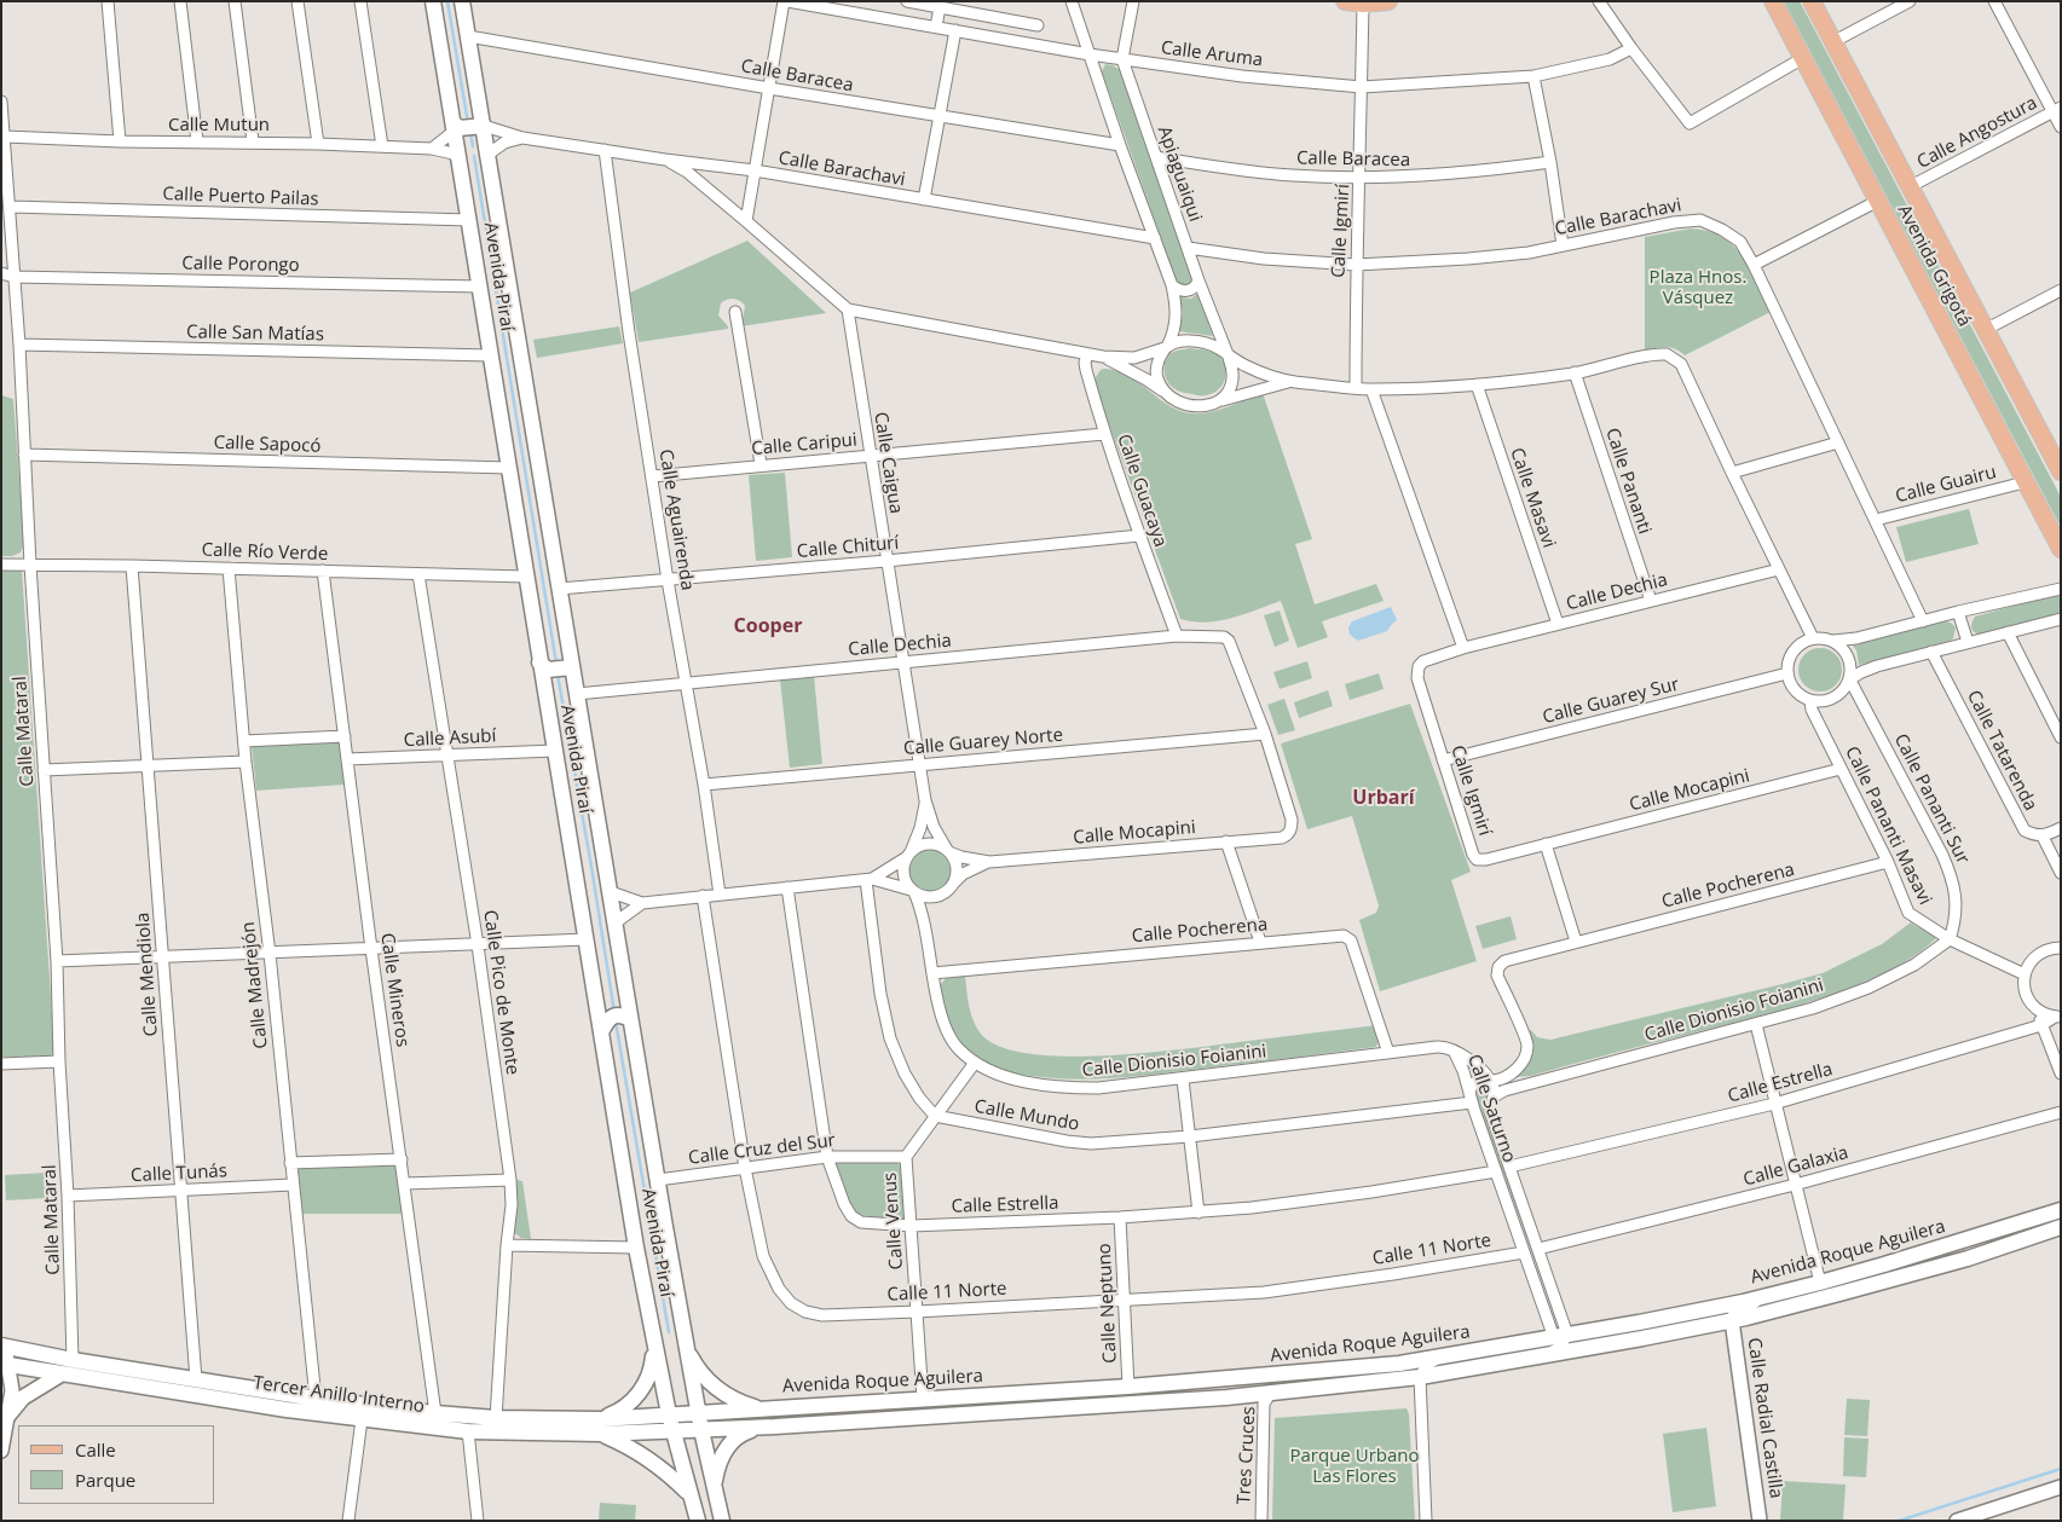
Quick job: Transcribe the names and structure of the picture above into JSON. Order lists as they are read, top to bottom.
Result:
{
  "streets": {
    "main road": [
      "Avenida Grigotá",
      "Avenida Piraí",
      "Avenida Roque Aguilera",
      "Tercer Anillo Interno"
    ],
    "street": [
      "Calle Aruma",
      "Calle Baracea",
      "Calle Mutun",
      "Calle Angostura",
      "Calle Barachavi",
      "Apiaguaiqui",
      "Calle Puerto Pailas",
      "Calle Igmirí",
      "Calle Porongo",
      "Calle San Matías",
      "Calle Sapocó",
      "Calle Caripui",
      "Calle Caigua",
      "Calle Pananti",
      "Calle Guairu",
      "Calle Guacaya",
      "Calle Masavi",
      "Calle Aguairenda",
      "Calle Chiturí",
      "Calle Río Verde",
      "Calle Dechia",
      "Calle Guarey Sur",
      "Calle Mataral",
      "Calle Asubí",
      "Calle Guarey Norte",
      "Calle Tatarenda",
      "Calle Mocapini",
      "Calle Pananti Sur",
      "Calle Pananti Masavi",
      "Calle Pocherena",
      "Calle Mendiola",
      "Calle Madrejón",
      "Calle Mineros",
      "Calle Pico de Monte",
      "Calle Dionisio Foianini",
      "Calle Estrella",
      "Calle Saturno",
      "Calle Mundo",
      "Calle Cruz del Sur",
      "Calle Galaxia",
      "Calle Tunás",
      "Calle Venus",
      "Calle 11 Norte",
      "Calle Neptuno",
      "Calle Radial Castilla",
      "Tres Cruces"
    ]
  },
  "crossings": [
    ["Calle Aruma", "Apiaguaiqui"],
    ["Calle Aruma", "Calle Igmirí"],
    ["Calle Baracea", "Apiaguaiqui"],
    ["Calle Baracea", "Calle Igmirí"],
    ["Calle Baracea", "Avenida Piraí"],
    ["Calle Mutun", "Avenida Piraí"],
    ["Calle Mutun", "Calle Mataral"],
    ["Calle Angostura", "Avenida Grigotá"],
    ["Calle Barachavi", "Apiaguaiqui"],
    ["Calle Barachavi", "Calle Igmirí"],
    ["Calle Barachavi", "Avenida Piraí"],
    ["Calle Barachavi", "Calle Guairu"],
    ["Calle Barachavi", "Calle Aguairenda"],
    ["Calle Puerto Pailas", "Avenida Piraí"],
    ["Calle Puerto Pailas", "Calle Mataral"],
    ["Calle Igmirí", "Calle Dechia"],
    ["Calle Igmirí", "Calle Guarey Sur"],
    ["Calle Igmirí", "Calle Mocapini"],
    ["Calle Porongo", "Avenida Piraí"],
    ["Calle Porongo", "Calle Mataral"],
    ["Avenida Grigotá", "Calle Guairu"],
    ["Avenida Piraí", "Calle San Matías"],
    ["Avenida Piraí", "Calle Sapocó"],
    ["Avenida Piraí", "Calle Chiturí"],
    ["Avenida Piraí", "Calle Río Verde"],
    ["Avenida Piraí", "Calle Dechia"],
    ["Avenida Piraí", "Calle Asubí"],
    ["Avenida Piraí", "Calle Cruz del Sur"],
    ["Avenida Piraí", "Avenida Roque Aguilera"],
    ["Avenida Piraí", "Tercer Anillo Interno"],
    ["Calle San Matías", "Calle Mataral"],
    ["Calle Sapocó", "Calle Mataral"],
    ["Calle Caripui", "Calle Caigua"],
    ["Calle Caripui", "Calle Guacaya"],
    ["Calle Caripui", "Calle Aguairenda"],
    ["Calle Caigua", "Calle Chiturí"],
    ["Calle Caigua", "Calle Dechia"],
    ["Calle Caigua", "Calle Guarey Norte"],
    ["Calle Caigua", "Calle Mocapini"],
    ["Calle Caigua", "Calle Dionisio Foianini"],
    ["Calle Pananti", "Calle Dechia"],
    ["Calle Guacaya", "Calle Chiturí"],
    ["Calle Guacaya", "Calle Dechia"],
    ["Calle Masavi", "Calle Dechia"],
    ["Calle Aguairenda", "Calle Chiturí"],
    ["Calle Aguairenda", "Calle Dechia"],
    ["Calle Aguairenda", "Calle Guarey Norte"],
    ["Calle Río Verde", "Calle Mataral"],
    ["Calle Río Verde", "Calle Mendiola"],
    ["Calle Río Verde", "Calle Madrejón"],
    ["Calle Río Verde", "Calle Mineros"],
    ["Calle Río Verde", "Calle Pico de Monte"],
    ["Calle Dechia", "Calle Guarey Norte"],
    ["Calle Dechia", "Calle Mocapini"],
    ["Calle Guarey Sur", "Calle Pananti Sur"],
    ["Calle Guarey Sur", "Calle Pananti Masavi"],
    ["Calle Mataral", "Calle Tunás"],
    ["Calle Mataral", "Tercer Anillo Interno"],
    ["Calle Asubí", "Calle Mineros"],
    ["Calle Asubí", "Calle Pico de Monte"],
    ["Calle Guarey Norte", "Calle Mocapini"],
    ["Calle Mocapini", "Calle Pananti Masavi"],
    ["Calle Mocapini", "Calle Dionisio Foianini"],
    ["Calle Pananti Sur", "Calle Pananti Masavi"],
    ["Calle Pananti Sur", "Calle Dionisio Foianini"],
    ["Calle Pananti Masavi", "Calle Pocherena"],
    ["Calle Pananti Masavi", "Calle Dionisio Foianini"],
    ["Calle Pocherena", "Calle Dionisio Foianini"],
    ["Calle Mendiola", "Calle Tunás"],
    ["Calle Mendiola", "Tercer Anillo Interno"],
    ["Calle Madrejón", "Calle Tunás"],
    ["Calle Madrejón", "Tercer Anillo Interno"],
    ["Calle Mineros", "Tercer Anillo Interno"],
    ["Calle Pico de Monte", "Tercer Anillo Interno"],
    ["Calle Dionisio Foianini", "Calle Saturno"],
    ["Calle Dionisio Foianini", "Calle Venus"],
    ["Calle Estrella", "Calle Saturno"],
    ["Calle Estrella", "Calle Cruz del Sur"],
    ["Calle Estrella", "Calle Venus"],
    ["Calle Estrella", "Calle Neptuno"],
    ["Calle Saturno", "Calle Mundo"],
    ["Calle Saturno", "Calle Galaxia"],
    ["Calle Saturno", "Calle 11 Norte"],
    ["Calle Saturno", "Avenida Roque Aguilera"],
    ["Calle Mundo", "Calle Venus"],
    ["Calle Cruz del Sur", "Calle Venus"],
    ["Calle Cruz del Sur", "Calle 11 Norte"],
    ["Calle Venus", "Calle 11 Norte"],
    ["Calle Venus", "Avenida Roque Aguilera"],
    ["Calle 11 Norte", "Calle Neptuno"],
    ["Avenida Roque Aguilera", "Calle Neptuno"],
    ["Avenida Roque Aguilera", "Tercer Anillo Interno"],
    ["Avenida Roque Aguilera", "Calle Radial Castilla"],
    ["Avenida Roque Aguilera", "Tres Cruces"]
  ],
  "districts": ["Cooper", "Urbarí"],
  "parks": ["Plaza Hnos. Vásquez", "Parque Urbano Las Flores"],
  "legend": ["Calle", "Parque"]
}
